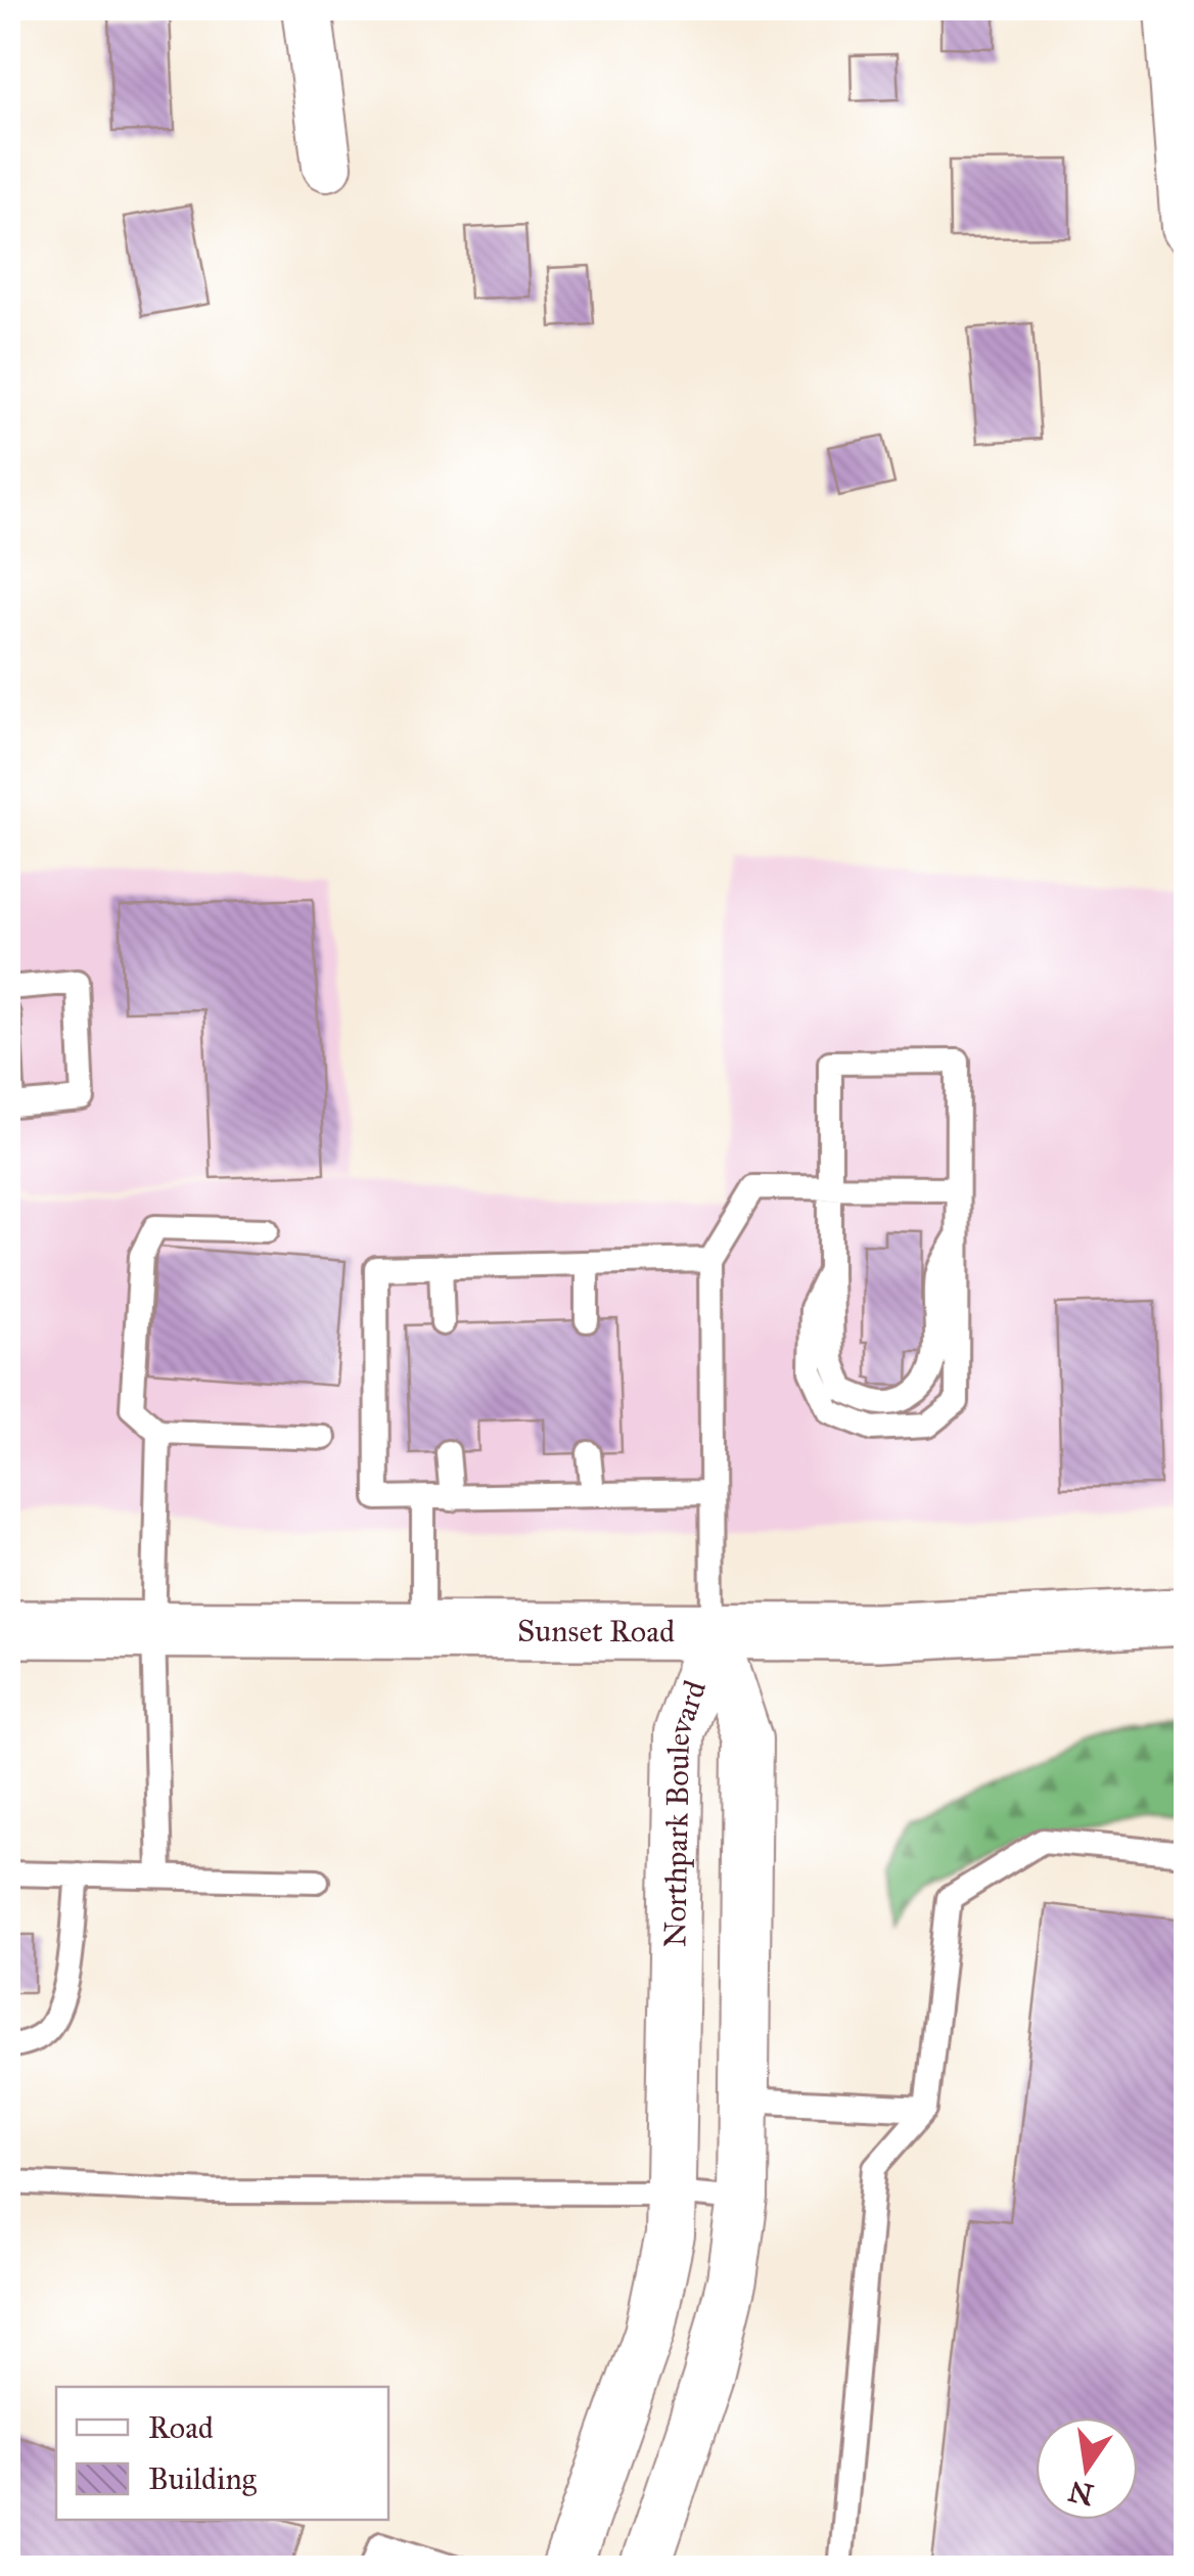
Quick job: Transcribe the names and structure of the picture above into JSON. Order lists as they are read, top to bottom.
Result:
{
  "streets": {
    "main road": ["Sunset Road"],
    "street": ["Northpark Boulevard"]
  },
  "crossings": [
    ["Sunset Road", "Northpark Boulevard"]
  ],
  "legend": ["Road", "Building"],
  "north": "bottom"
}
